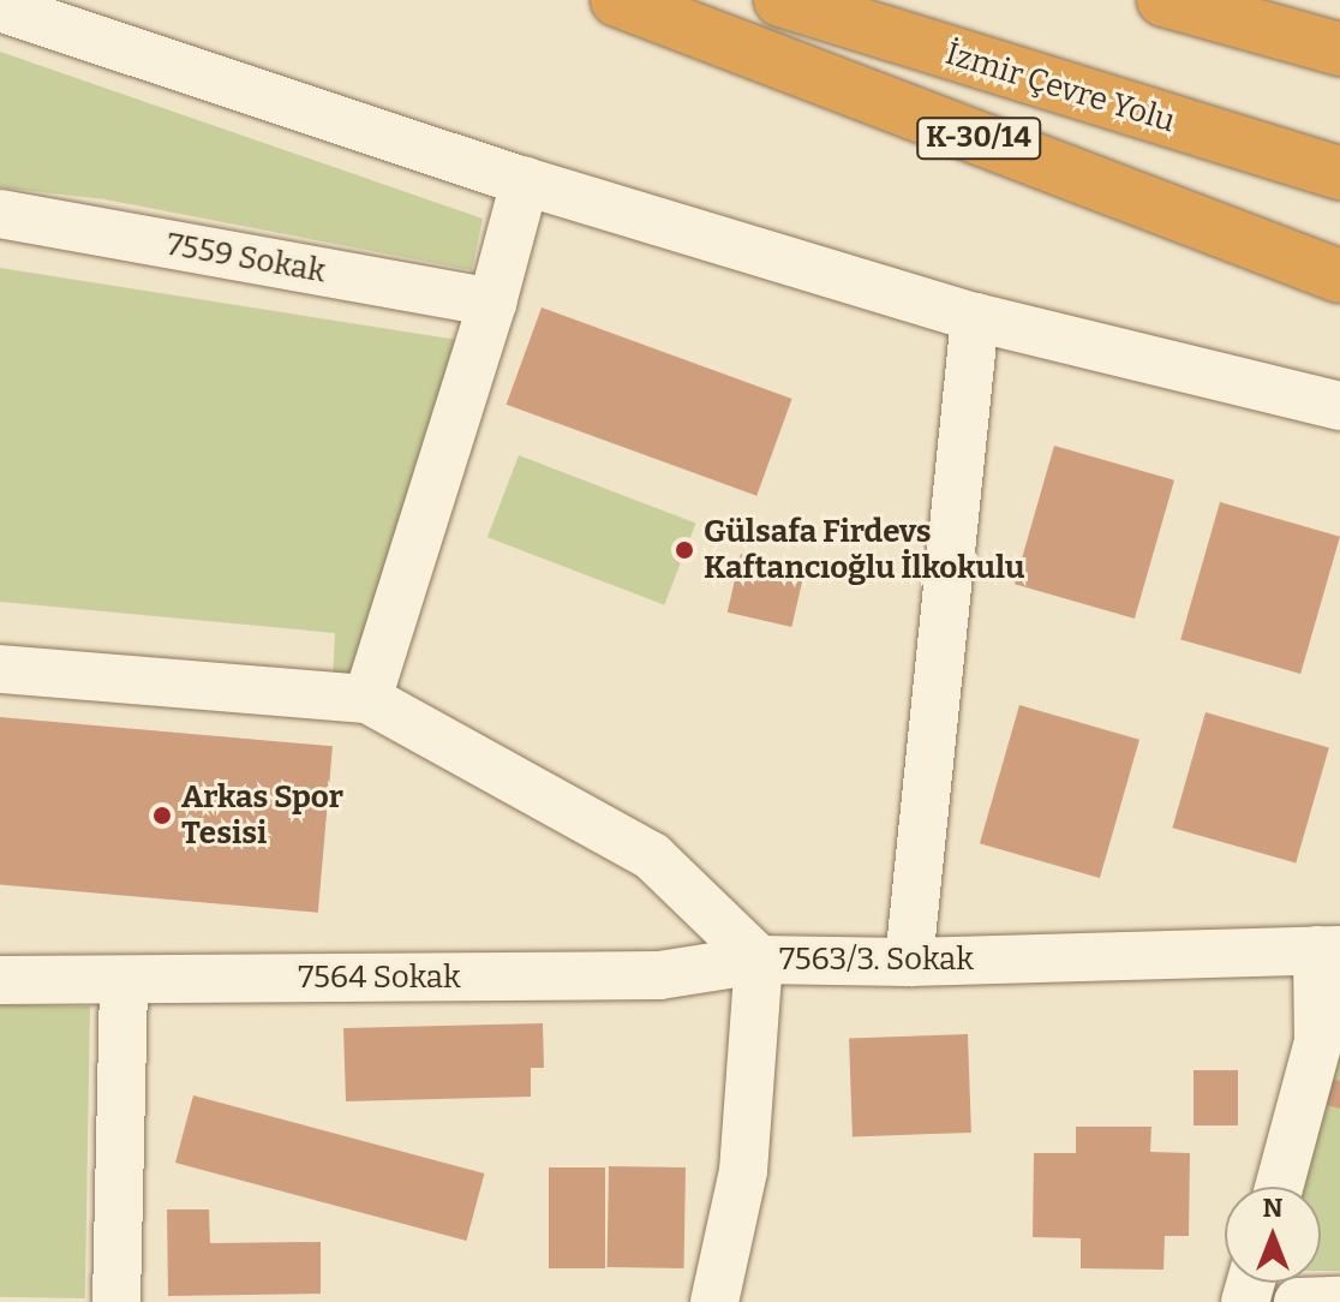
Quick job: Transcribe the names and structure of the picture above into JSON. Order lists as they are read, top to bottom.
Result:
{
  "streets": {
    "highway": ["İzmir Çevre Yolu", "K-30/14"],
    "street": ["7559 Sokak", "7563/3. Sokak", "7564 Sokak"]
  },
  "crossings": [
    ["7563/3. Sokak", "7564 Sokak"]
  ],
  "places": ["Gülsafa Firdevs Kaftancıoğlu İlkokulu", "Arkas Spor Tesisi"],
  "north": "top"
}
